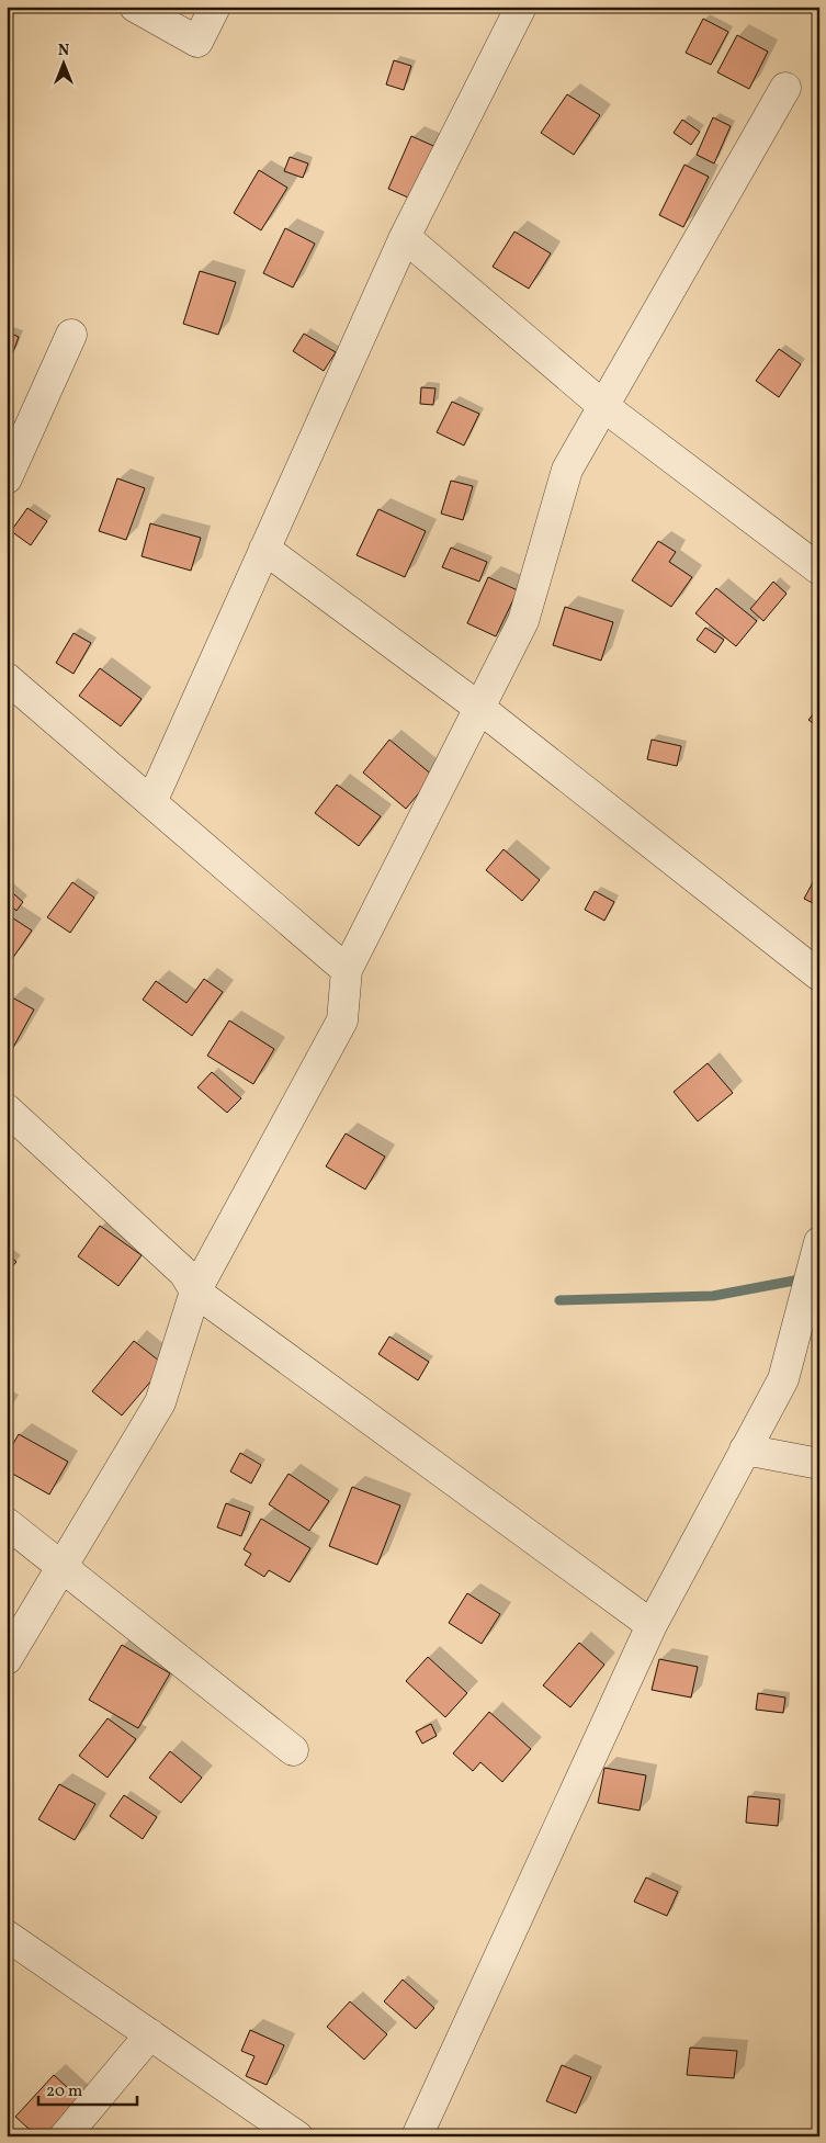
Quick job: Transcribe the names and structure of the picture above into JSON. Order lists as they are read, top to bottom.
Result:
{
  "scale_bar": "20 m",
  "north": "top"
}
